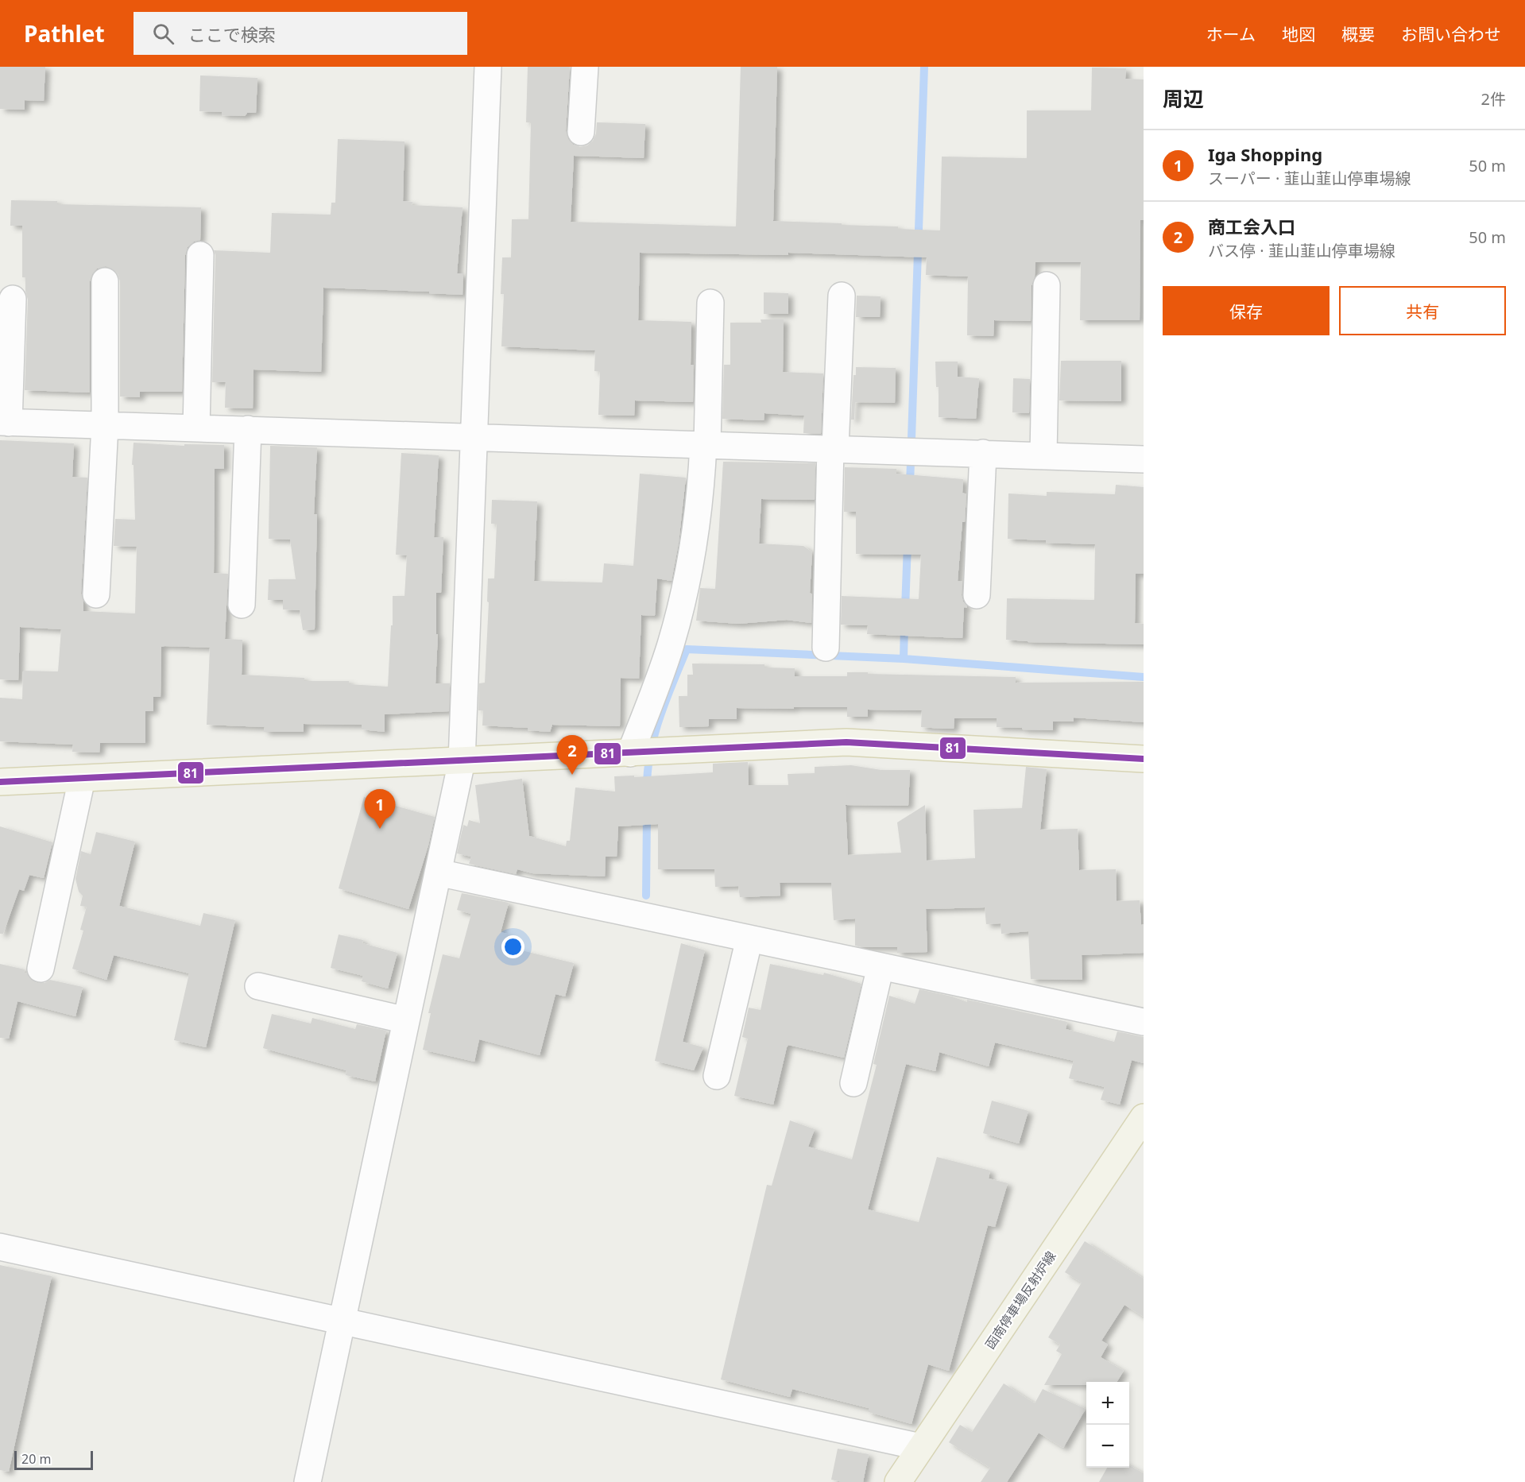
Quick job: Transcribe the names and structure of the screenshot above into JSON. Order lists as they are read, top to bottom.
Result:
{
  "streets": {
    "main road": ["函南停車場反射炉線"]
  },
  "lines": ["transit line 81"],
  "scale_bar": "20 m",
  "page": {
    "header": "Pathlet",
    "search": "ここで検索",
    "nav": [
      "ホーム",
      "地図",
      "概要",
      "お問い合わせ"
    ],
    "heading": ["周辺", "2件"],
    "list": [
      {
        "mark": "1",
        "name": "Iga Shopping",
        "note": "スーパー · 韮山韮山停車場線",
        "value": "50 m"
      },
      {
        "mark": "2",
        "name": "商工会入口",
        "note": "バス停 · 韮山韮山停車場線",
        "value": "50 m"
      }
    ],
    "buttons": ["保存", "共有"],
    "pins": ["2", "1"],
    "map_buttons": ["+", "−"],
    "scale": "20 m"
  }
}
